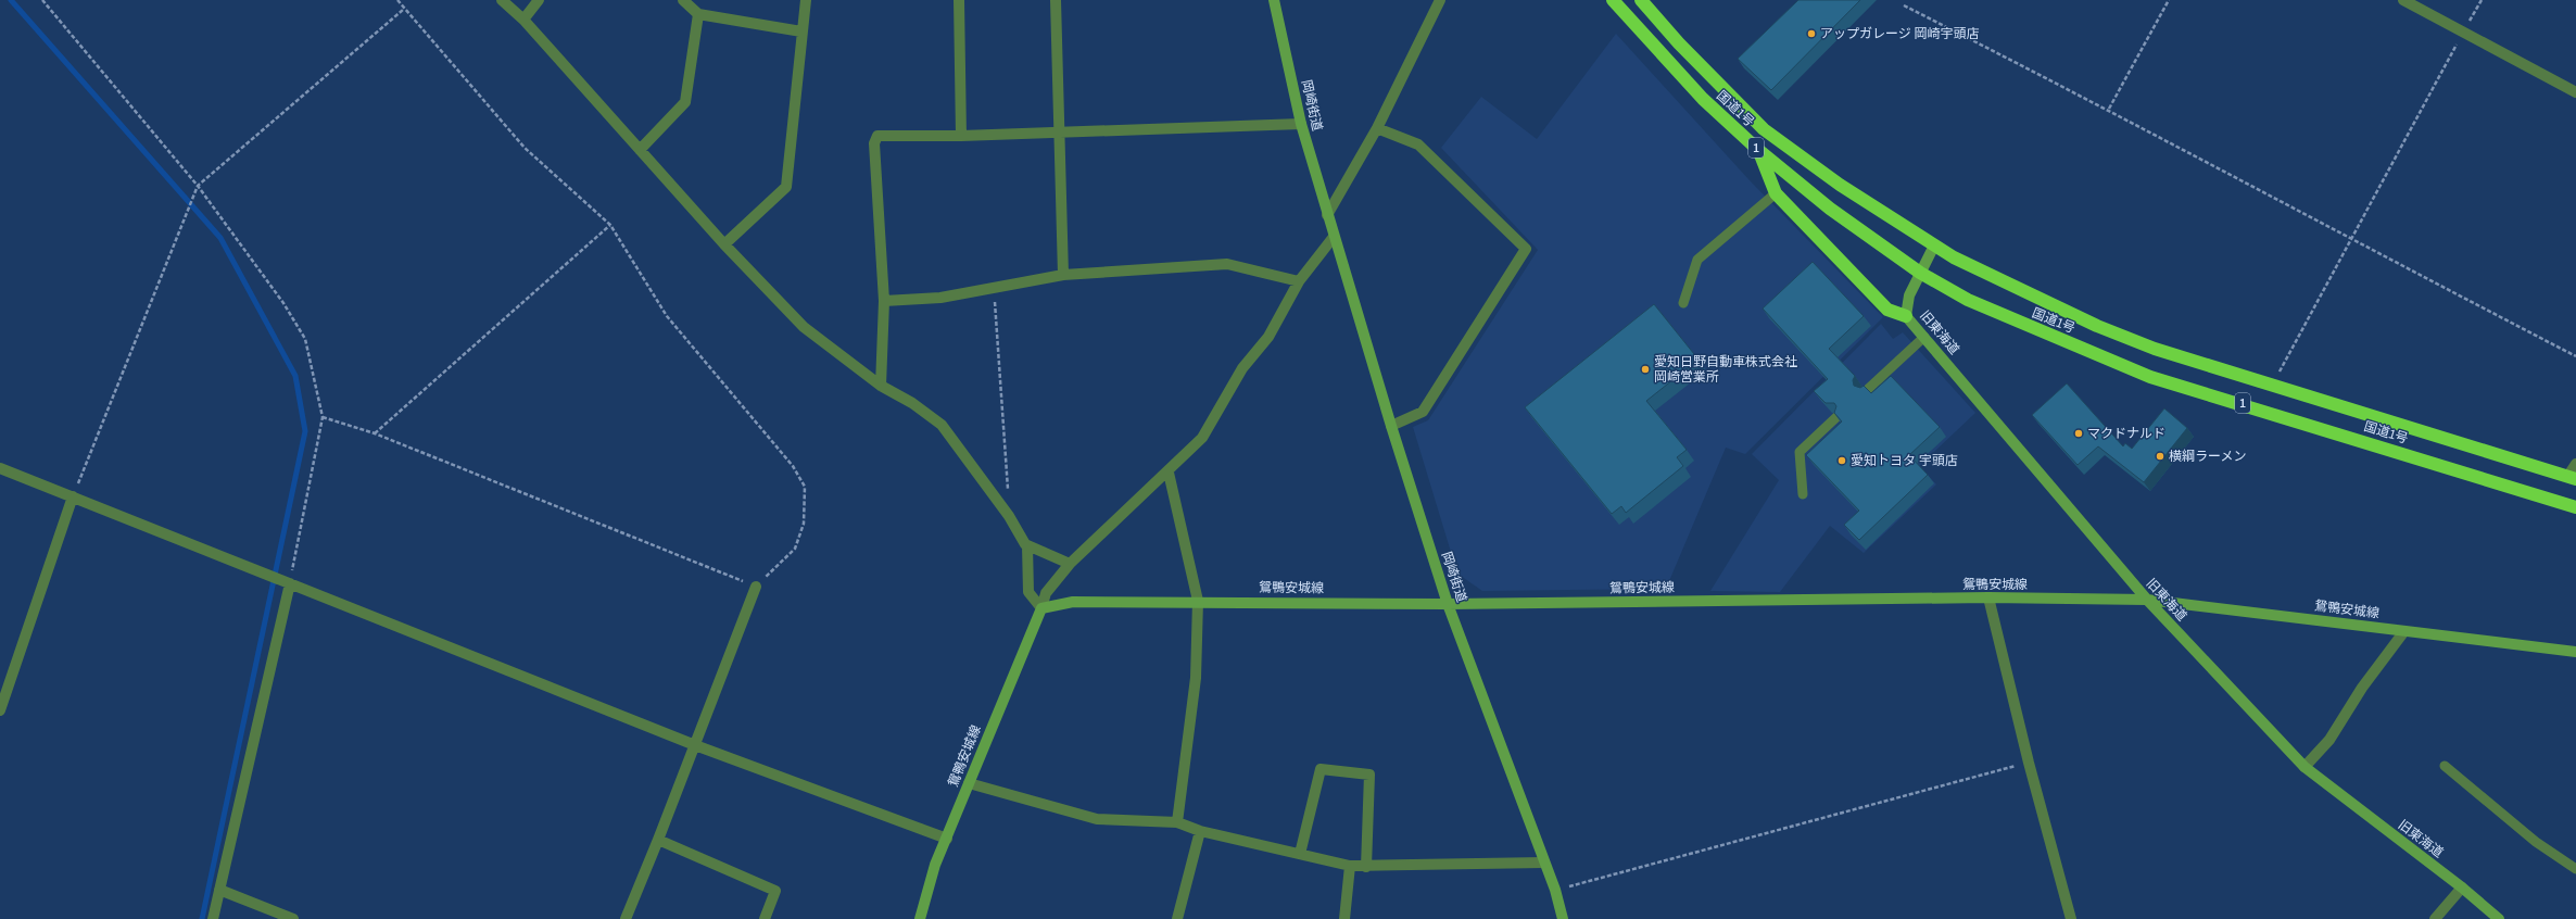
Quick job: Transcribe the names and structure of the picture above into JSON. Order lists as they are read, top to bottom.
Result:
{
  "streets": {
    "highway": ["国道1号", "1"],
    "street": ["岡崎街道", "旧東海道", "鴛鴨安城線"]
  },
  "crossings": [
    ["岡崎街道", "鴛鴨安城線"],
    ["国道1号", "旧東海道"],
    ["旧東海道", "鴛鴨安城線"]
  ],
  "places": [
    "アップガレージ 岡崎宇頭店",
    "愛知日野自動車株式会社 岡崎営業所",
    "マクドナルド",
    "横綱ラーメン",
    "愛知トヨタ 宇頭店"
  ]
}
